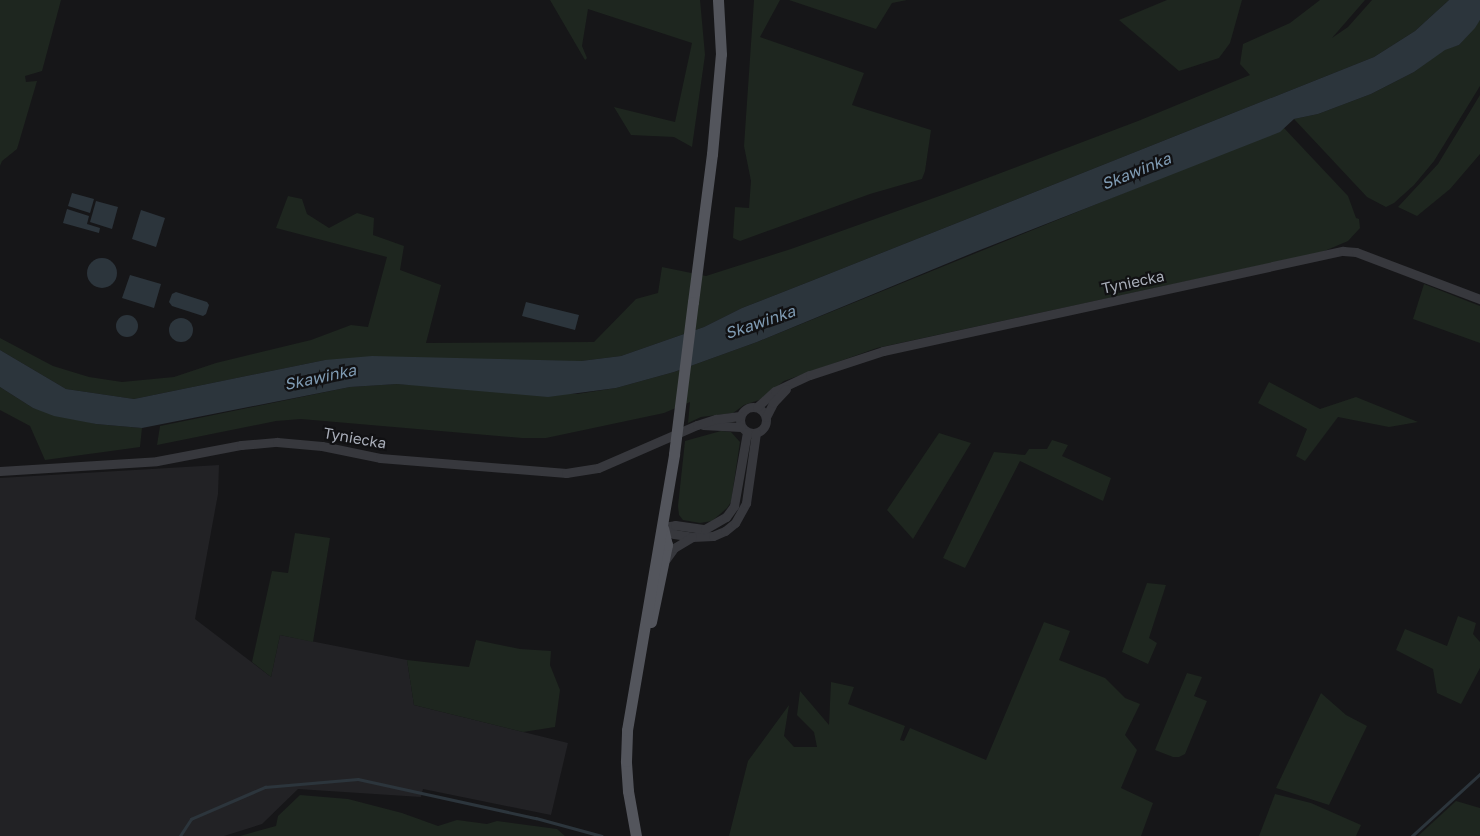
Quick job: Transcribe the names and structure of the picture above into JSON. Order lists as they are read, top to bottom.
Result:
{
  "streets": {
    "street": ["Tyniecka"]
  },
  "water": ["Skawinka"]
}
